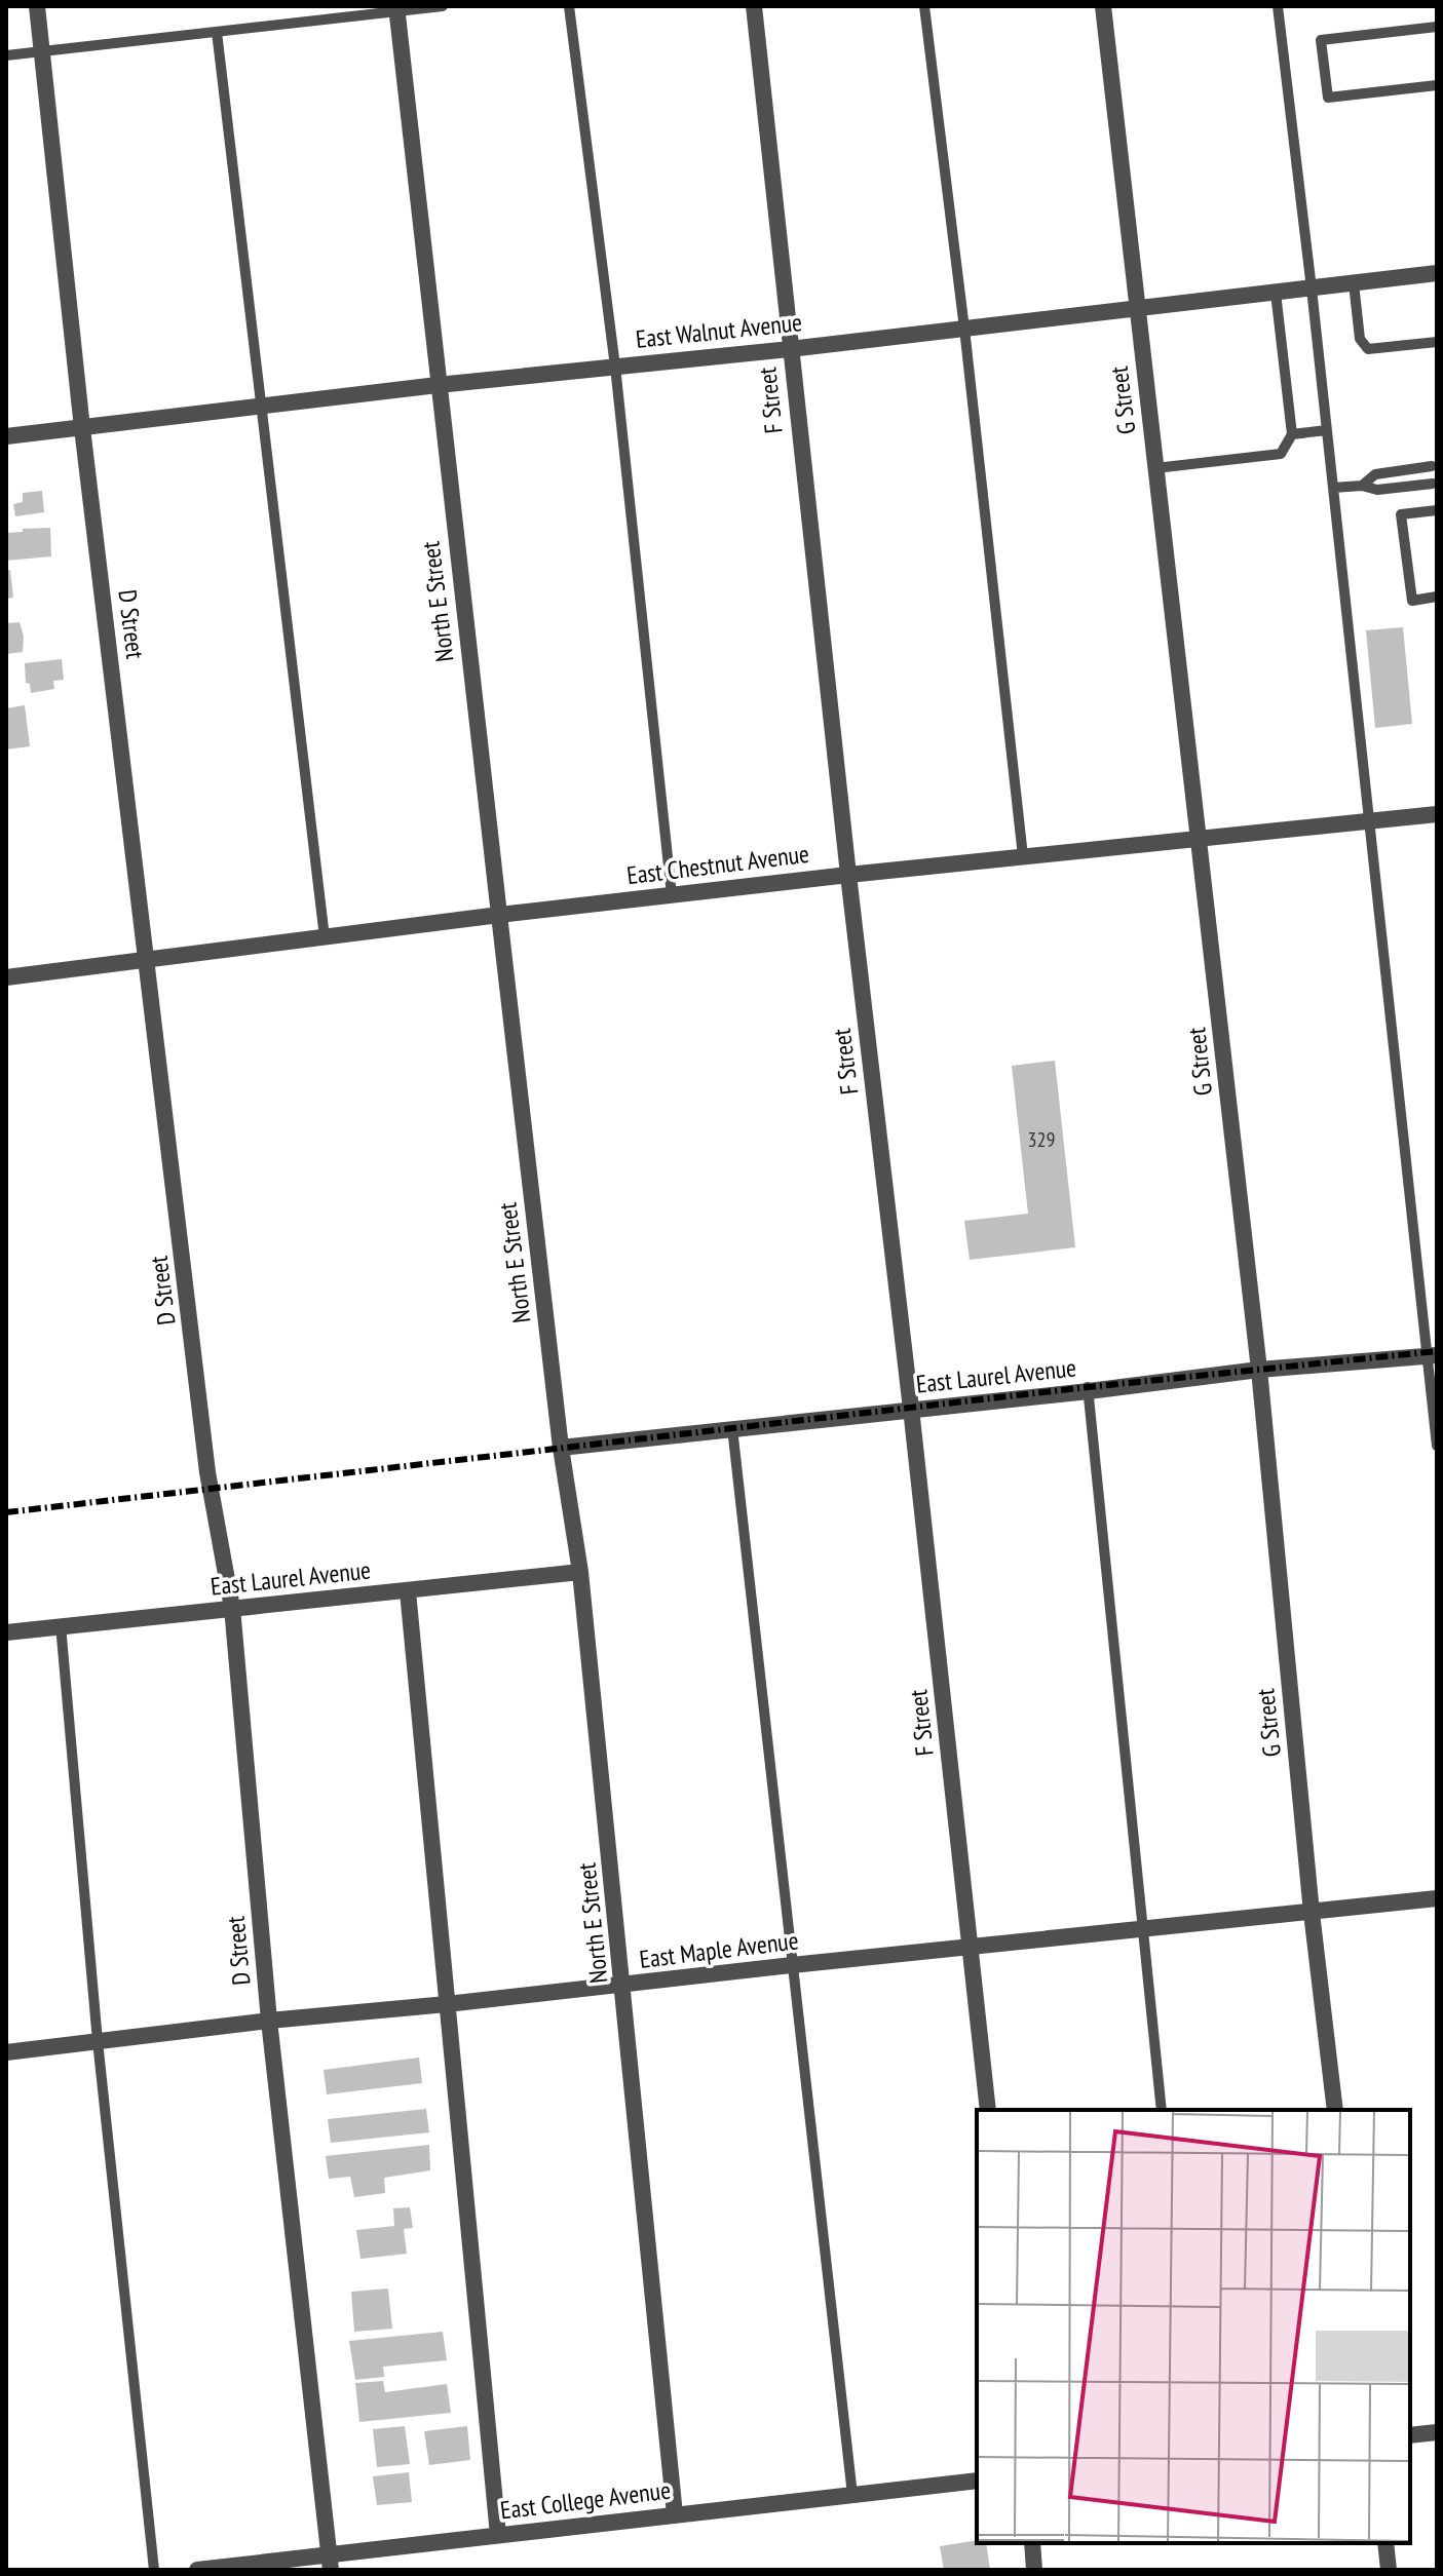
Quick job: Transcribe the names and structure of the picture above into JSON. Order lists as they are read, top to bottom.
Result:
{
  "streets": {
    "street": [
      "East Walnut Avenue",
      "F Street",
      "G Street",
      "North E Street",
      "D Street",
      "East Chestnut Avenue",
      "East Laurel Avenue",
      "East Maple Avenue",
      "East College Avenue"
    ]
  },
  "crossings": [
    ["East Walnut Avenue", "F Street"],
    ["East Walnut Avenue", "G Street"],
    ["East Walnut Avenue", "North E Street"],
    ["East Walnut Avenue", "D Street"],
    ["F Street", "East Chestnut Avenue"],
    ["F Street", "East Laurel Avenue"],
    ["F Street", "East Maple Avenue"],
    ["G Street", "East Chestnut Avenue"],
    ["G Street", "East Laurel Avenue"],
    ["G Street", "East Maple Avenue"],
    ["North E Street", "East Chestnut Avenue"],
    ["North E Street", "East Laurel Avenue"],
    ["North E Street", "East Maple Avenue"],
    ["North E Street", "East College Avenue"],
    ["D Street", "East Chestnut Avenue"],
    ["D Street", "East Laurel Avenue"],
    ["D Street", "East Maple Avenue"],
    ["D Street", "East College Avenue"]
  ],
  "house_numbers": ["329"]
}
